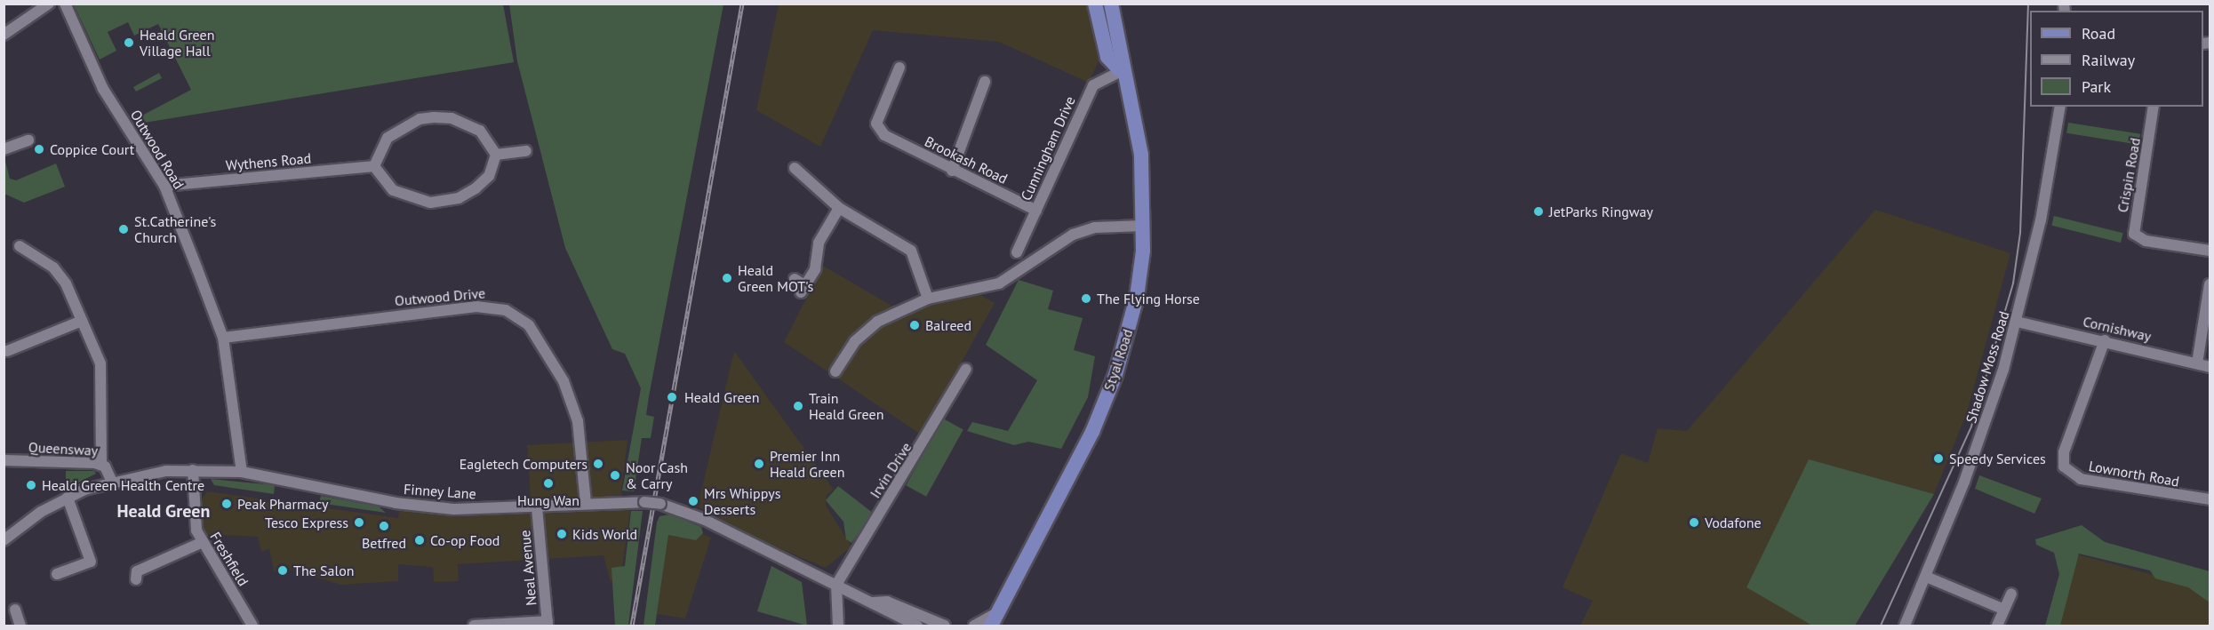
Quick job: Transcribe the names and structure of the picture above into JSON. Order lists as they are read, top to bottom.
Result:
{
  "streets": {
    "main road": ["Styal Road"],
    "street": [
      "Cunningham Drive",
      "Outwood Road",
      "Brookash Road",
      "Wythens Road",
      "Crispin Road",
      "Outwood Drive",
      "Cornishway",
      "Shadow Moss Road",
      "Queensway",
      "Irvin Drive",
      "Lownorth Road",
      "Finney Lane",
      "Freshfield",
      "Neal Avenue"
    ]
  },
  "crossings": [
    ["Cunningham Drive", "Brookash Road"],
    ["Cunningham Drive", "Styal Road"],
    ["Outwood Road", "Wythens Road"],
    ["Outwood Road", "Outwood Drive"],
    ["Outwood Road", "Finney Lane"],
    ["Outwood Drive", "Finney Lane"],
    ["Cornishway", "Shadow Moss Road"],
    ["Cornishway", "Lownorth Road"],
    ["Queensway", "Finney Lane"],
    ["Irvin Drive", "Finney Lane"],
    ["Finney Lane", "Freshfield"],
    ["Finney Lane", "Neal Avenue"]
  ],
  "districts": ["Heald Green"],
  "places": [
    "Heald Green Village Hall",
    "Coppice Court",
    "JetParks Ringway",
    "St.Catherine's Church",
    "Heald Green MOT's",
    "The Flying Horse",
    "Balreed",
    "Heald Green",
    "Train Heald Green",
    "Speedy Services",
    "Eagletech Computers",
    "Premier Inn Heald Green",
    "Noor Cash & Carry",
    "Hung Wan",
    "Heald Green Health Centre",
    "Mrs Whippys Desserts",
    "Peak Pharmacy",
    "Tesco Express",
    "Vodafone",
    "Betfred",
    "Kids World",
    "Co-op Food",
    "The Salon"
  ],
  "legend": ["Road", "Railway", "Park"]
}
